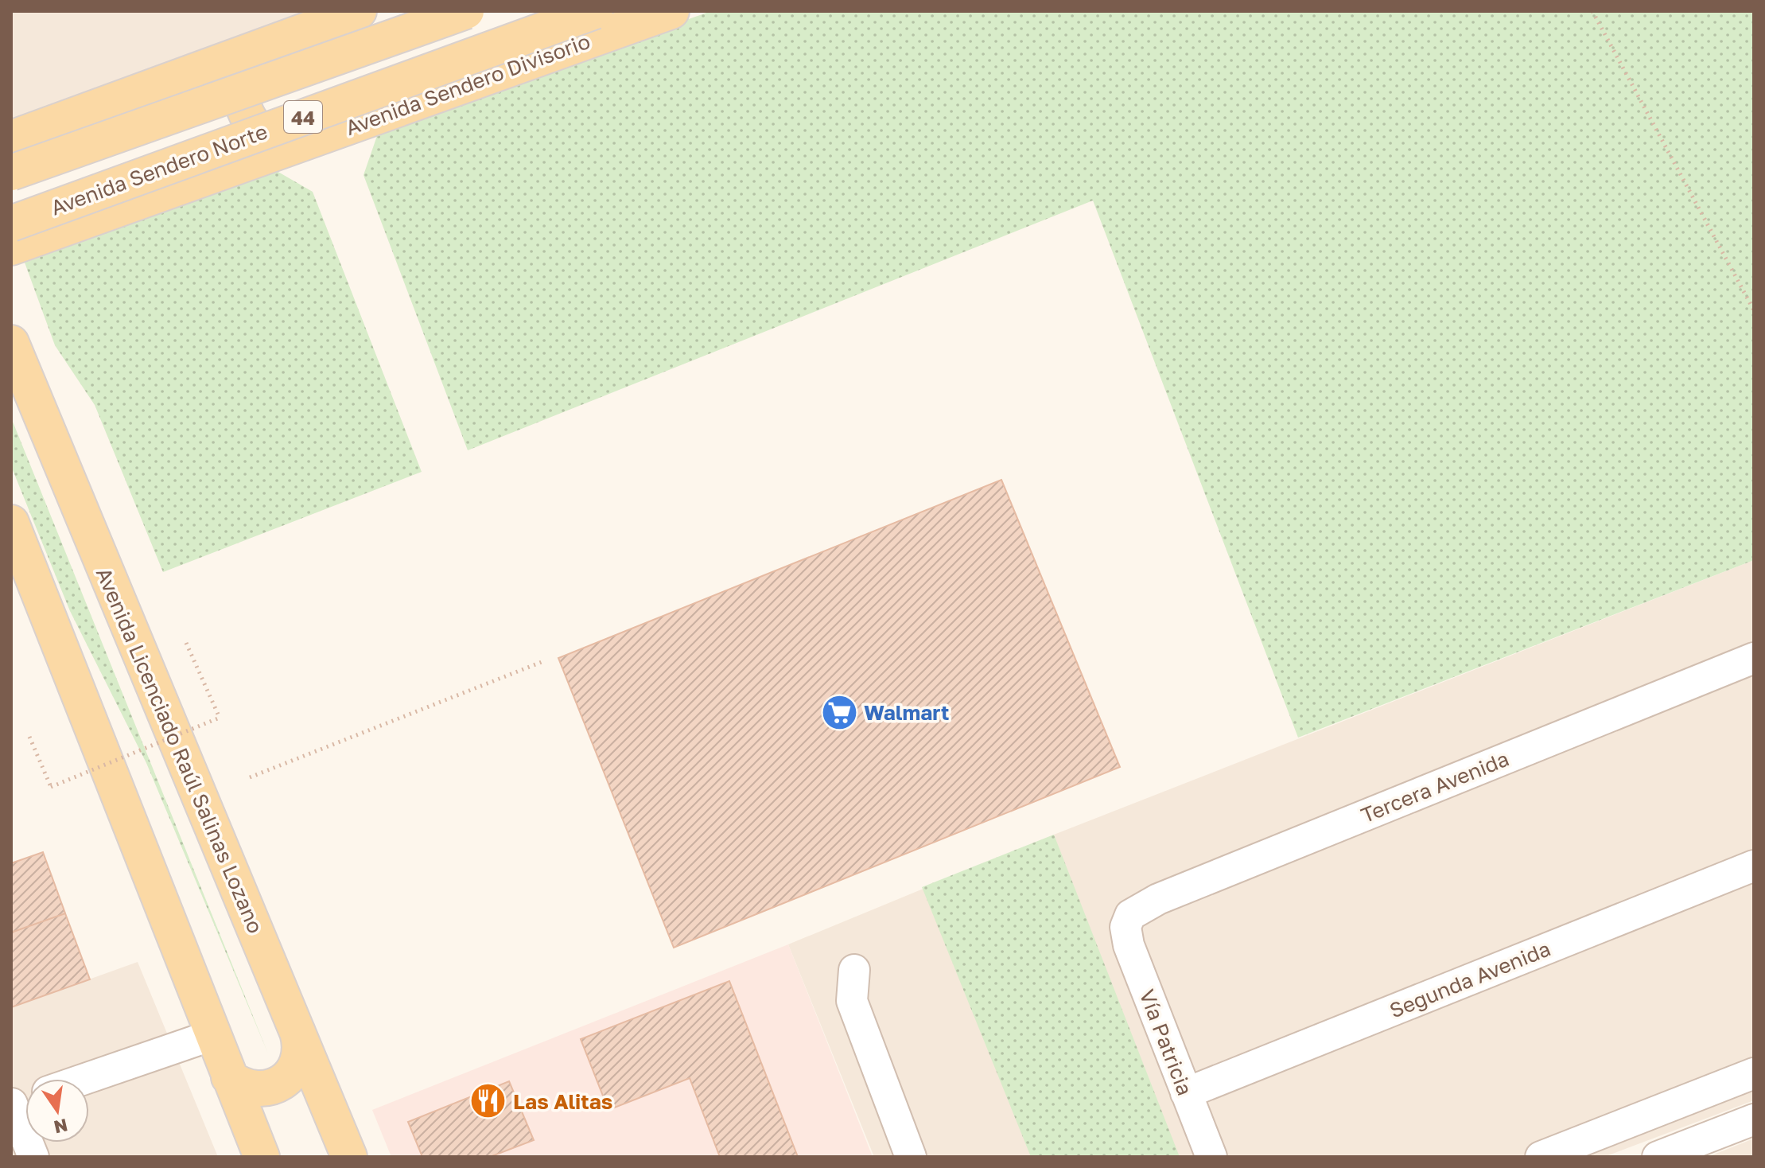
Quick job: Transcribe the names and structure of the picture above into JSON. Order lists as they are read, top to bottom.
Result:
{
  "streets": {
    "main road": [
      "Avenida Sendero Divisorio",
      "44",
      "Avenida Sendero Norte",
      "Avenida Licenciado Raúl Salinas Lozano"
    ],
    "street": ["Tercera Avenida", "Segunda Avenida", "Vía Patricia"]
  },
  "crossings": [
    ["Tercera Avenida", "Vía Patricia"],
    ["Segunda Avenida", "Vía Patricia"]
  ],
  "places": {
    "supermarket": ["Walmart"],
    "restaurant": ["Las Alitas"]
  },
  "north": "bottom"
}
